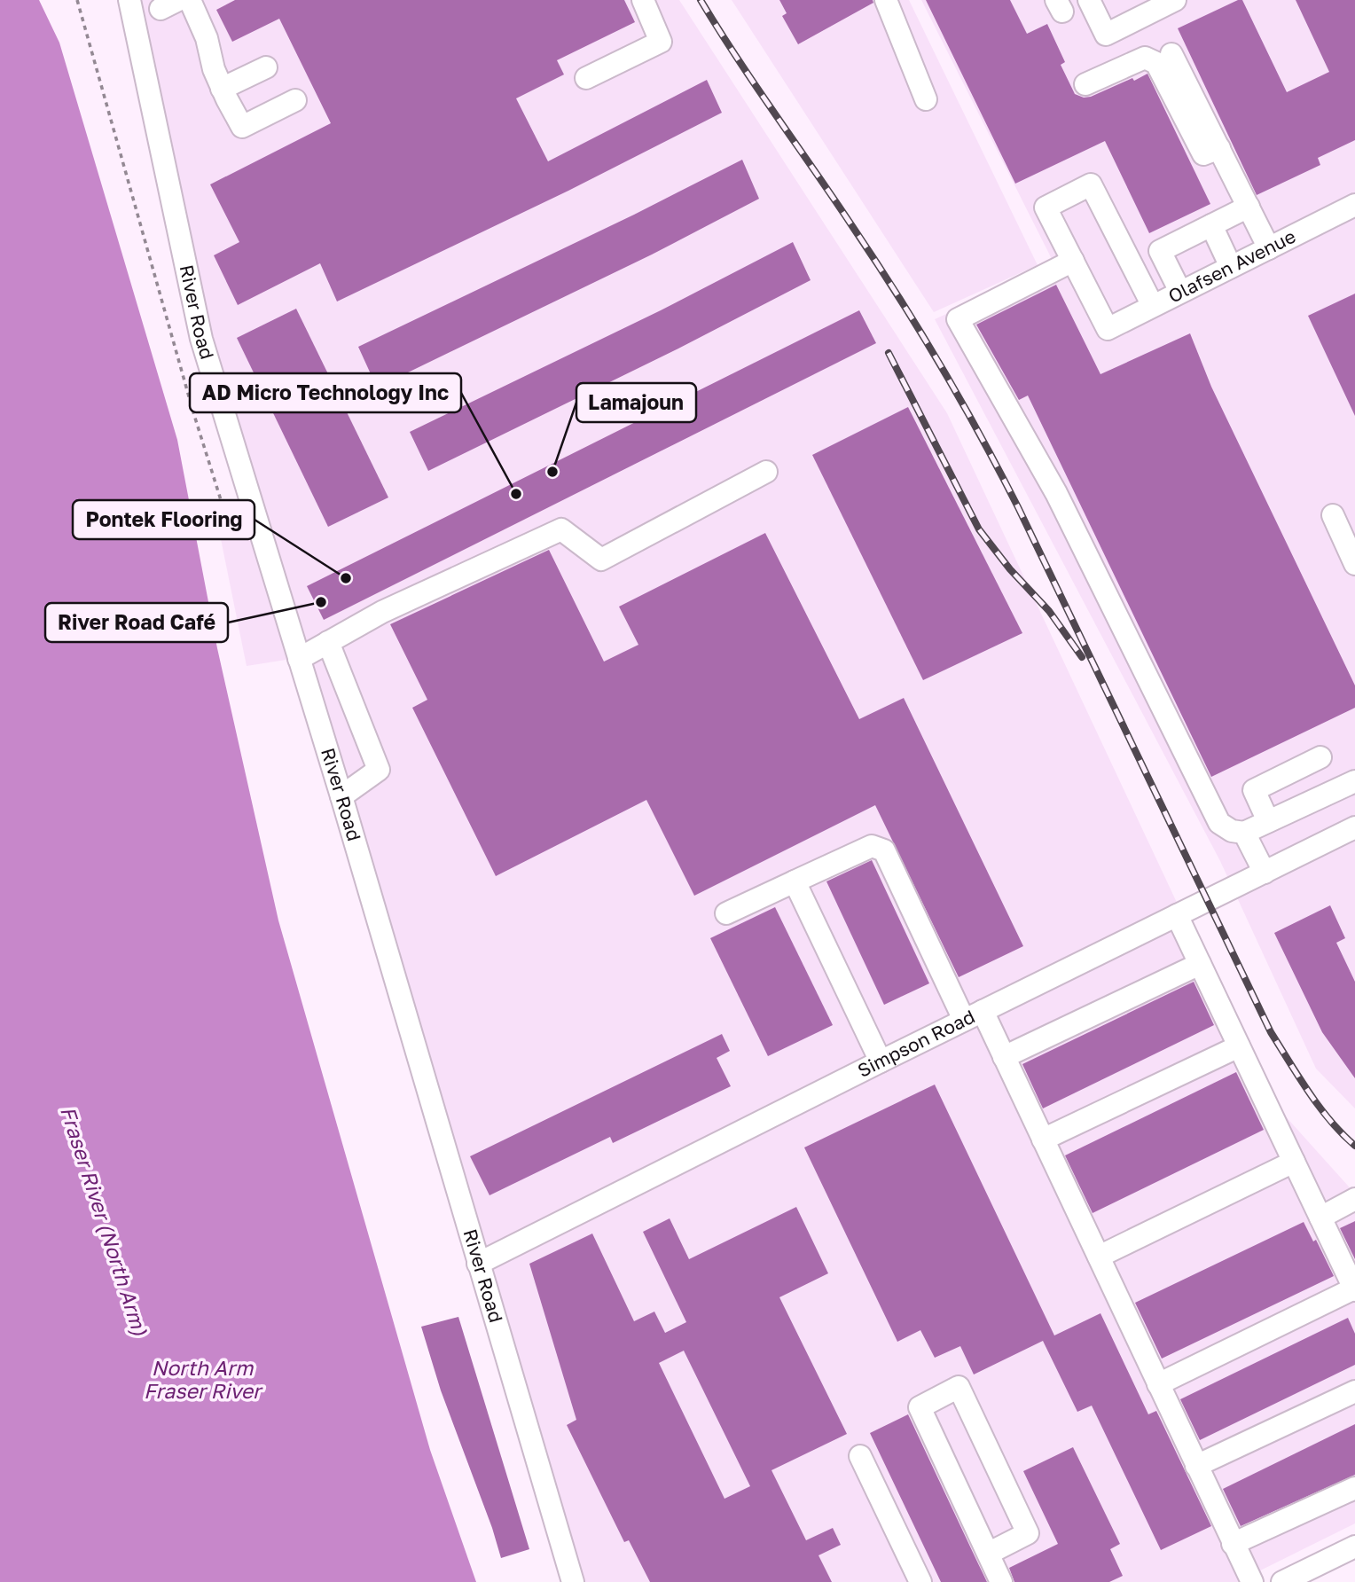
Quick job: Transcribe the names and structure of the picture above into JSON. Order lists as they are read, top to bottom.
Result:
{
  "streets": {
    "street": ["Olafsen Avenue", "River Road", "Simpson Road"]
  },
  "crossings": [
    ["River Road", "Simpson Road"]
  ],
  "water": ["Fraser River (North Arm)", "North Arm Fraser River"],
  "places": [
    "Lamajoun",
    "AD Micro Technology Inc",
    "Pontek Flooring",
    "River Road Café"
  ]
}
